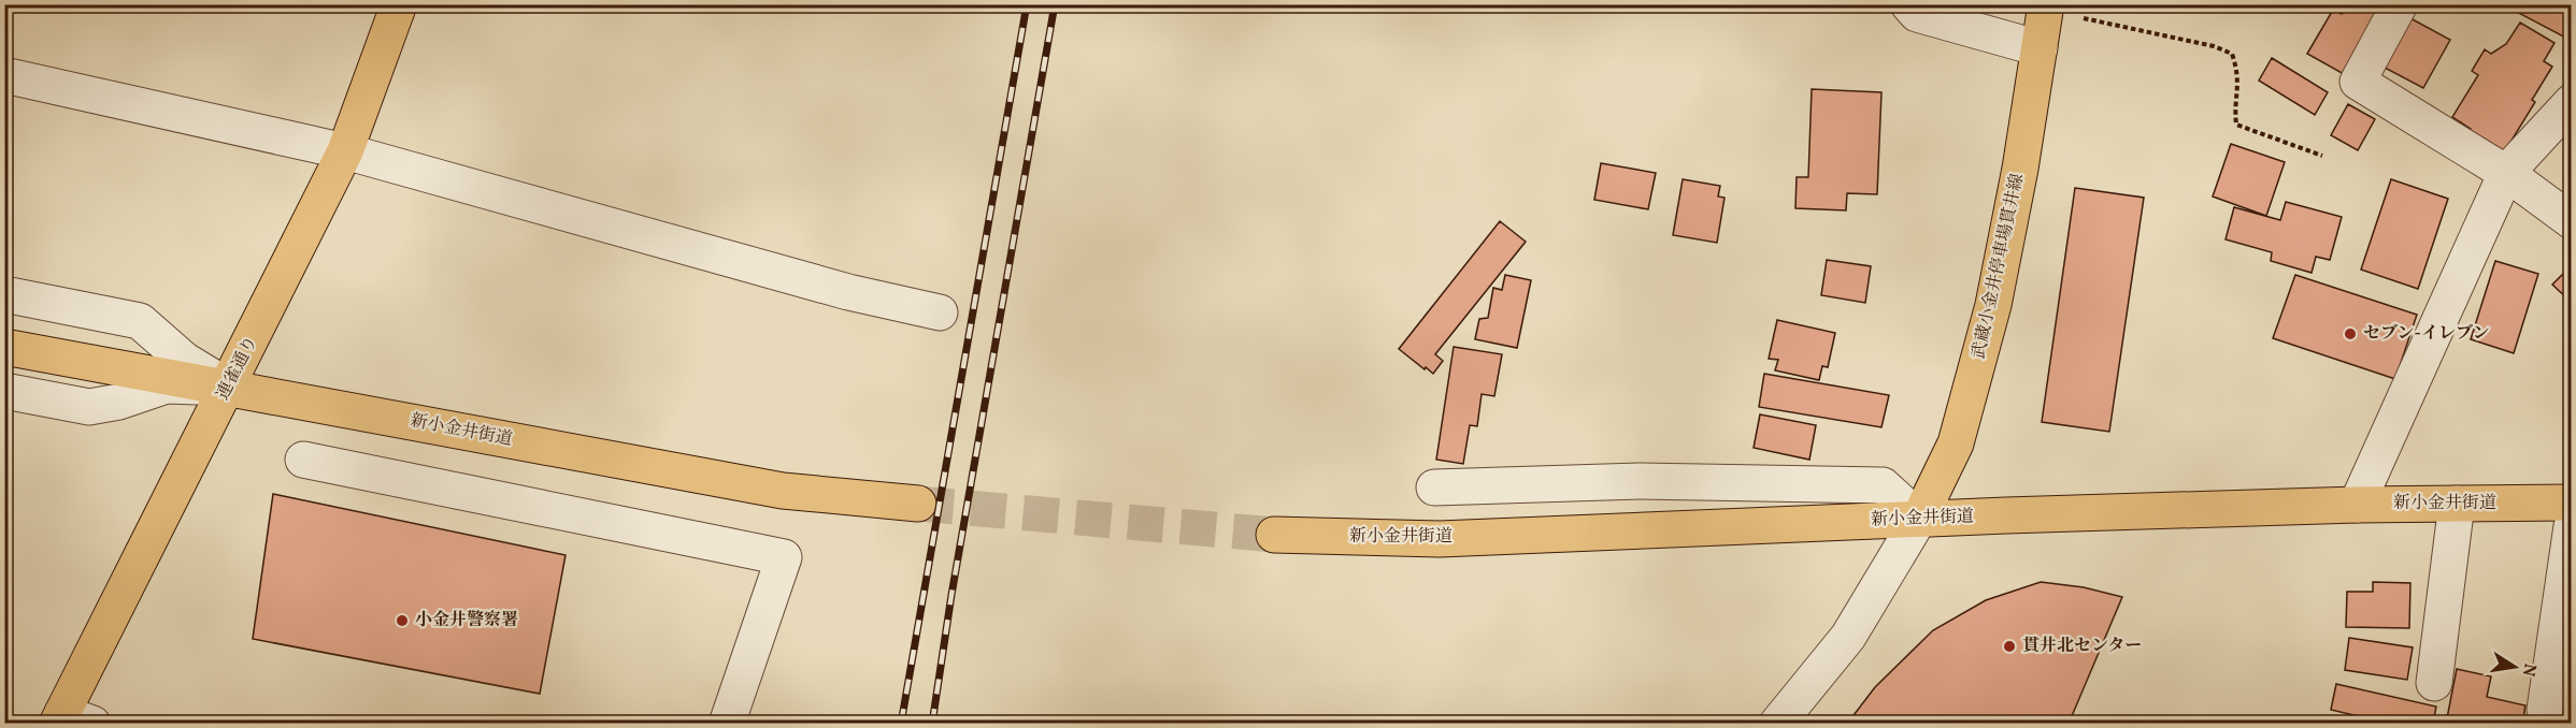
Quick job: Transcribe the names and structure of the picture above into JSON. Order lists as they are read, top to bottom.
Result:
{
  "streets": {
    "main road": ["武蔵小金井停車場貫井線", "連雀通り", "新小金井街道"]
  },
  "crossings": [
    ["武蔵小金井停車場貫井線", "新小金井街道"],
    ["連雀通り", "新小金井街道"]
  ],
  "places": ["セブン-イレブン", "小金井警察署", "貫井北センター"],
  "north": "right"
}
